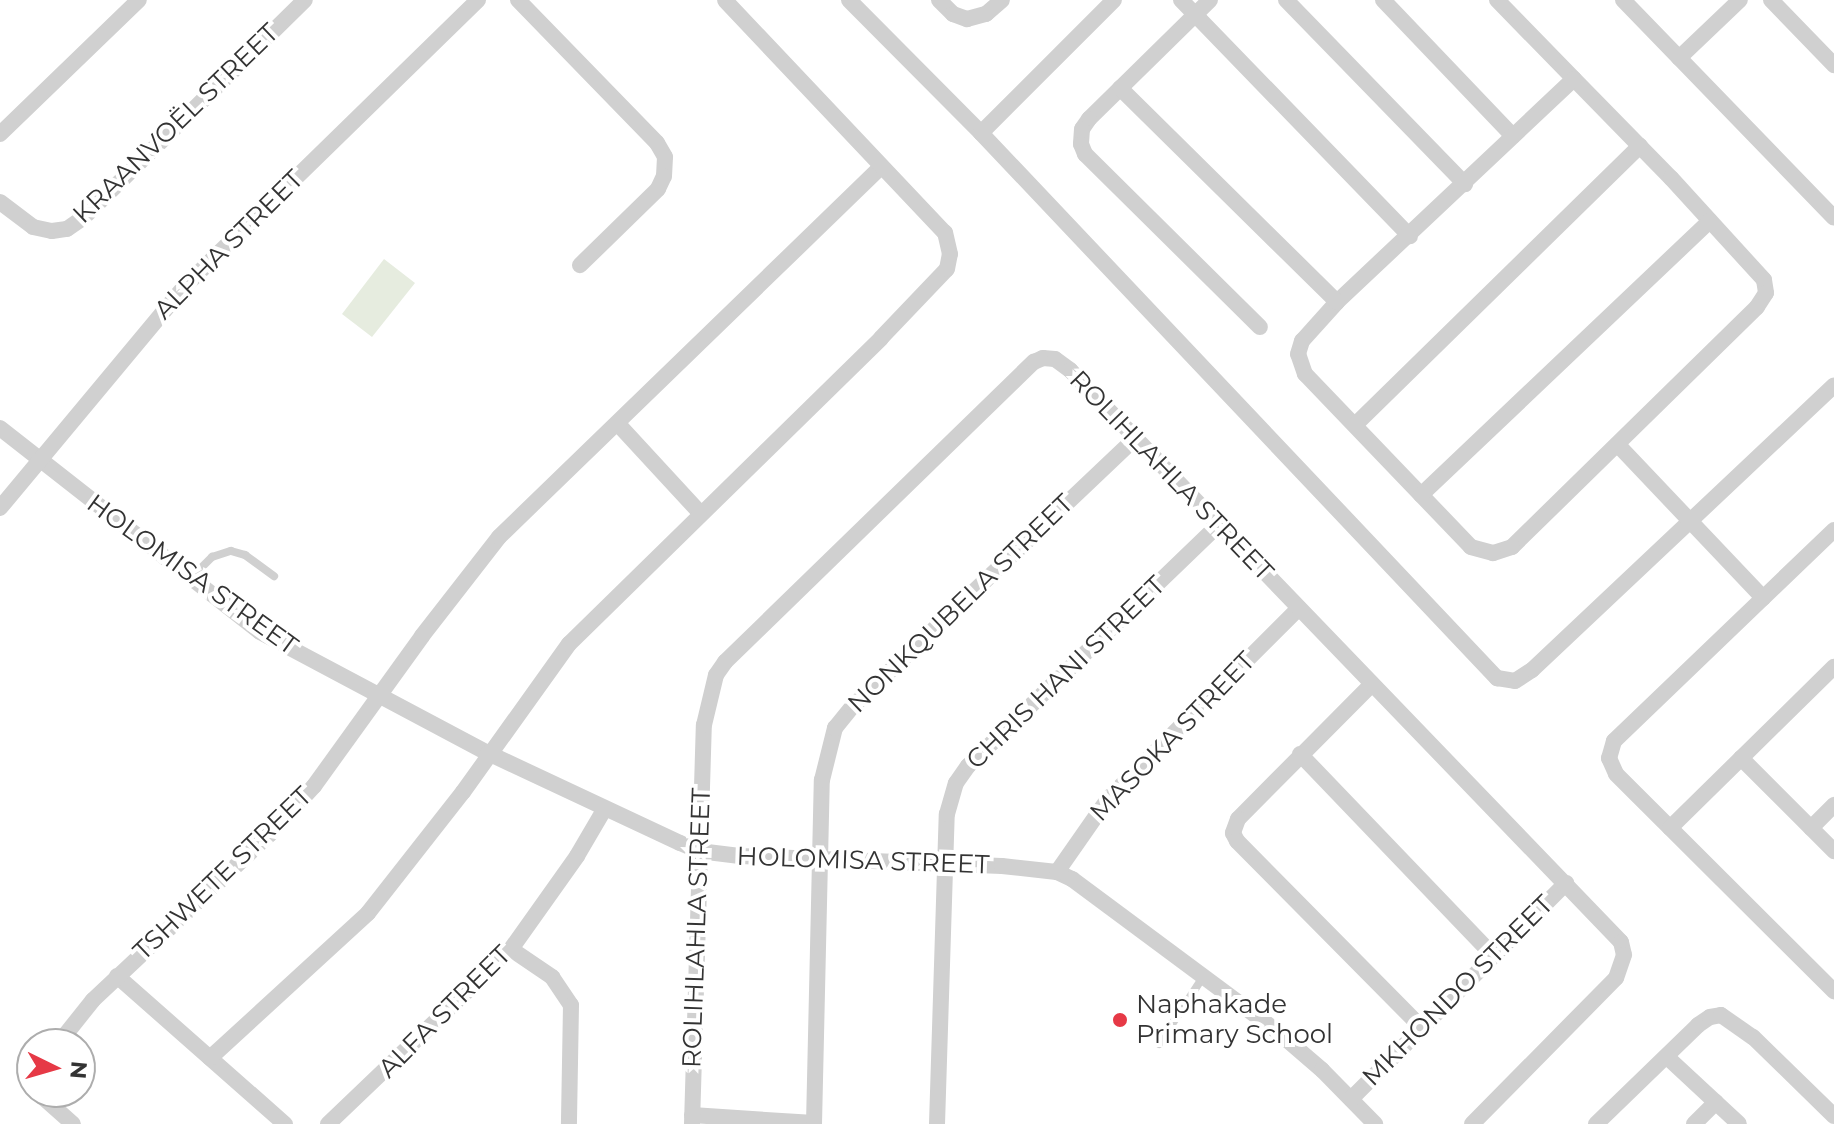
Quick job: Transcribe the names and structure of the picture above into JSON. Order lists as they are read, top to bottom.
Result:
{
  "streets": {
    "street": [
      "KRAANVOËL STREET",
      "ALPHA STREET",
      "ROLIHLAHLA STREET",
      "HOLOMISA STREET",
      "NONKQUBELA STREET",
      "CHRIS HANI STREET",
      "MASOKA STREET",
      "TSHWETE STREET",
      "MKHONDO STREET",
      "ALFA STREET"
    ]
  },
  "crossings": [
    ["ALPHA STREET", "HOLOMISA STREET"],
    ["ROLIHLAHLA STREET", "HOLOMISA STREET"],
    ["ROLIHLAHLA STREET", "NONKQUBELA STREET"],
    ["ROLIHLAHLA STREET", "CHRIS HANI STREET"],
    ["ROLIHLAHLA STREET", "MASOKA STREET"],
    ["ROLIHLAHLA STREET", "MKHONDO STREET"],
    ["HOLOMISA STREET", "NONKQUBELA STREET"],
    ["HOLOMISA STREET", "CHRIS HANI STREET"],
    ["HOLOMISA STREET", "MASOKA STREET"],
    ["HOLOMISA STREET", "TSHWETE STREET"],
    ["HOLOMISA STREET", "MKHONDO STREET"],
    ["HOLOMISA STREET", "ALFA STREET"]
  ],
  "places": ["Naphakade Primary School"],
  "north": "right"
}
